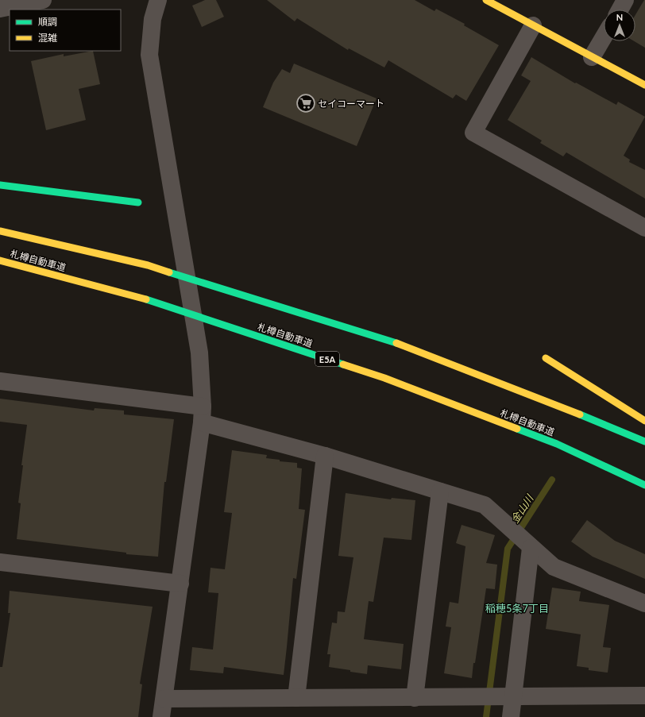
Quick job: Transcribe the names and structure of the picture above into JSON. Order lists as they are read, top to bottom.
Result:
{
  "streets": {
    "main road": ["札樽自動車道", "E5A"]
  },
  "districts": ["稲穂5条7丁目"],
  "water": ["金山川"],
  "places": {
    "supermarket": ["セイコーマート"]
  },
  "legend": ["順調", "混雑"],
  "north": "top"
}
